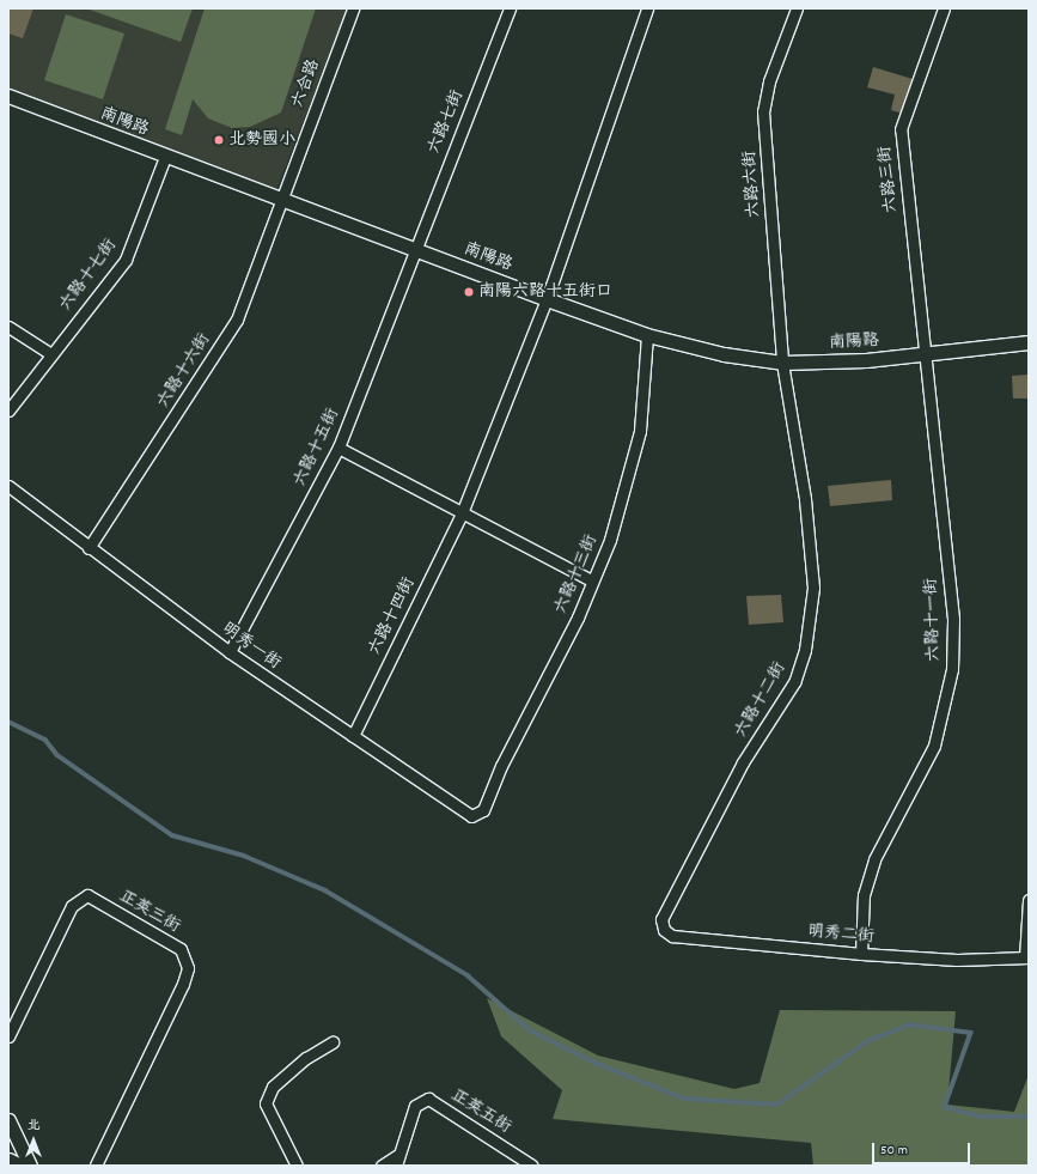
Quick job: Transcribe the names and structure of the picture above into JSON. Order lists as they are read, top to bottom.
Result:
{
  "streets": {
    "street": [
      "六合路",
      "南陽路",
      "六路七街",
      "六路三街",
      "六路六街",
      "六路十七街",
      "六路十六街",
      "六路十五街",
      "六路十三街",
      "六路十四街",
      "六路十一街",
      "明秀一街",
      "六路十二街",
      "正英三街",
      "明秀二街",
      "正英五街"
    ]
  },
  "crossings": [
    ["六合路", "南陽路"],
    ["六合路", "六路十六街"],
    ["南陽路", "六路七街"],
    ["南陽路", "六路三街"],
    ["南陽路", "六路六街"],
    ["南陽路", "六路十七街"],
    ["南陽路", "六路十六街"],
    ["南陽路", "六路十五街"],
    ["南陽路", "六路十三街"],
    ["南陽路", "六路十四街"],
    ["南陽路", "六路十一街"],
    ["南陽路", "六路十二街"],
    ["六路七街", "六路十五街"],
    ["六路三街", "六路十一街"],
    ["六路六街", "六路十二街"],
    ["六路十六街", "明秀一街"],
    ["六路十五街", "明秀一街"],
    ["六路十三街", "明秀一街"],
    ["六路十四街", "明秀一街"],
    ["六路十一街", "明秀二街"],
    ["六路十二街", "明秀二街"]
  ],
  "places": ["北勢國小", "南陽六路十五街口"],
  "scale_bar": "50 m",
  "north": "top"
}
